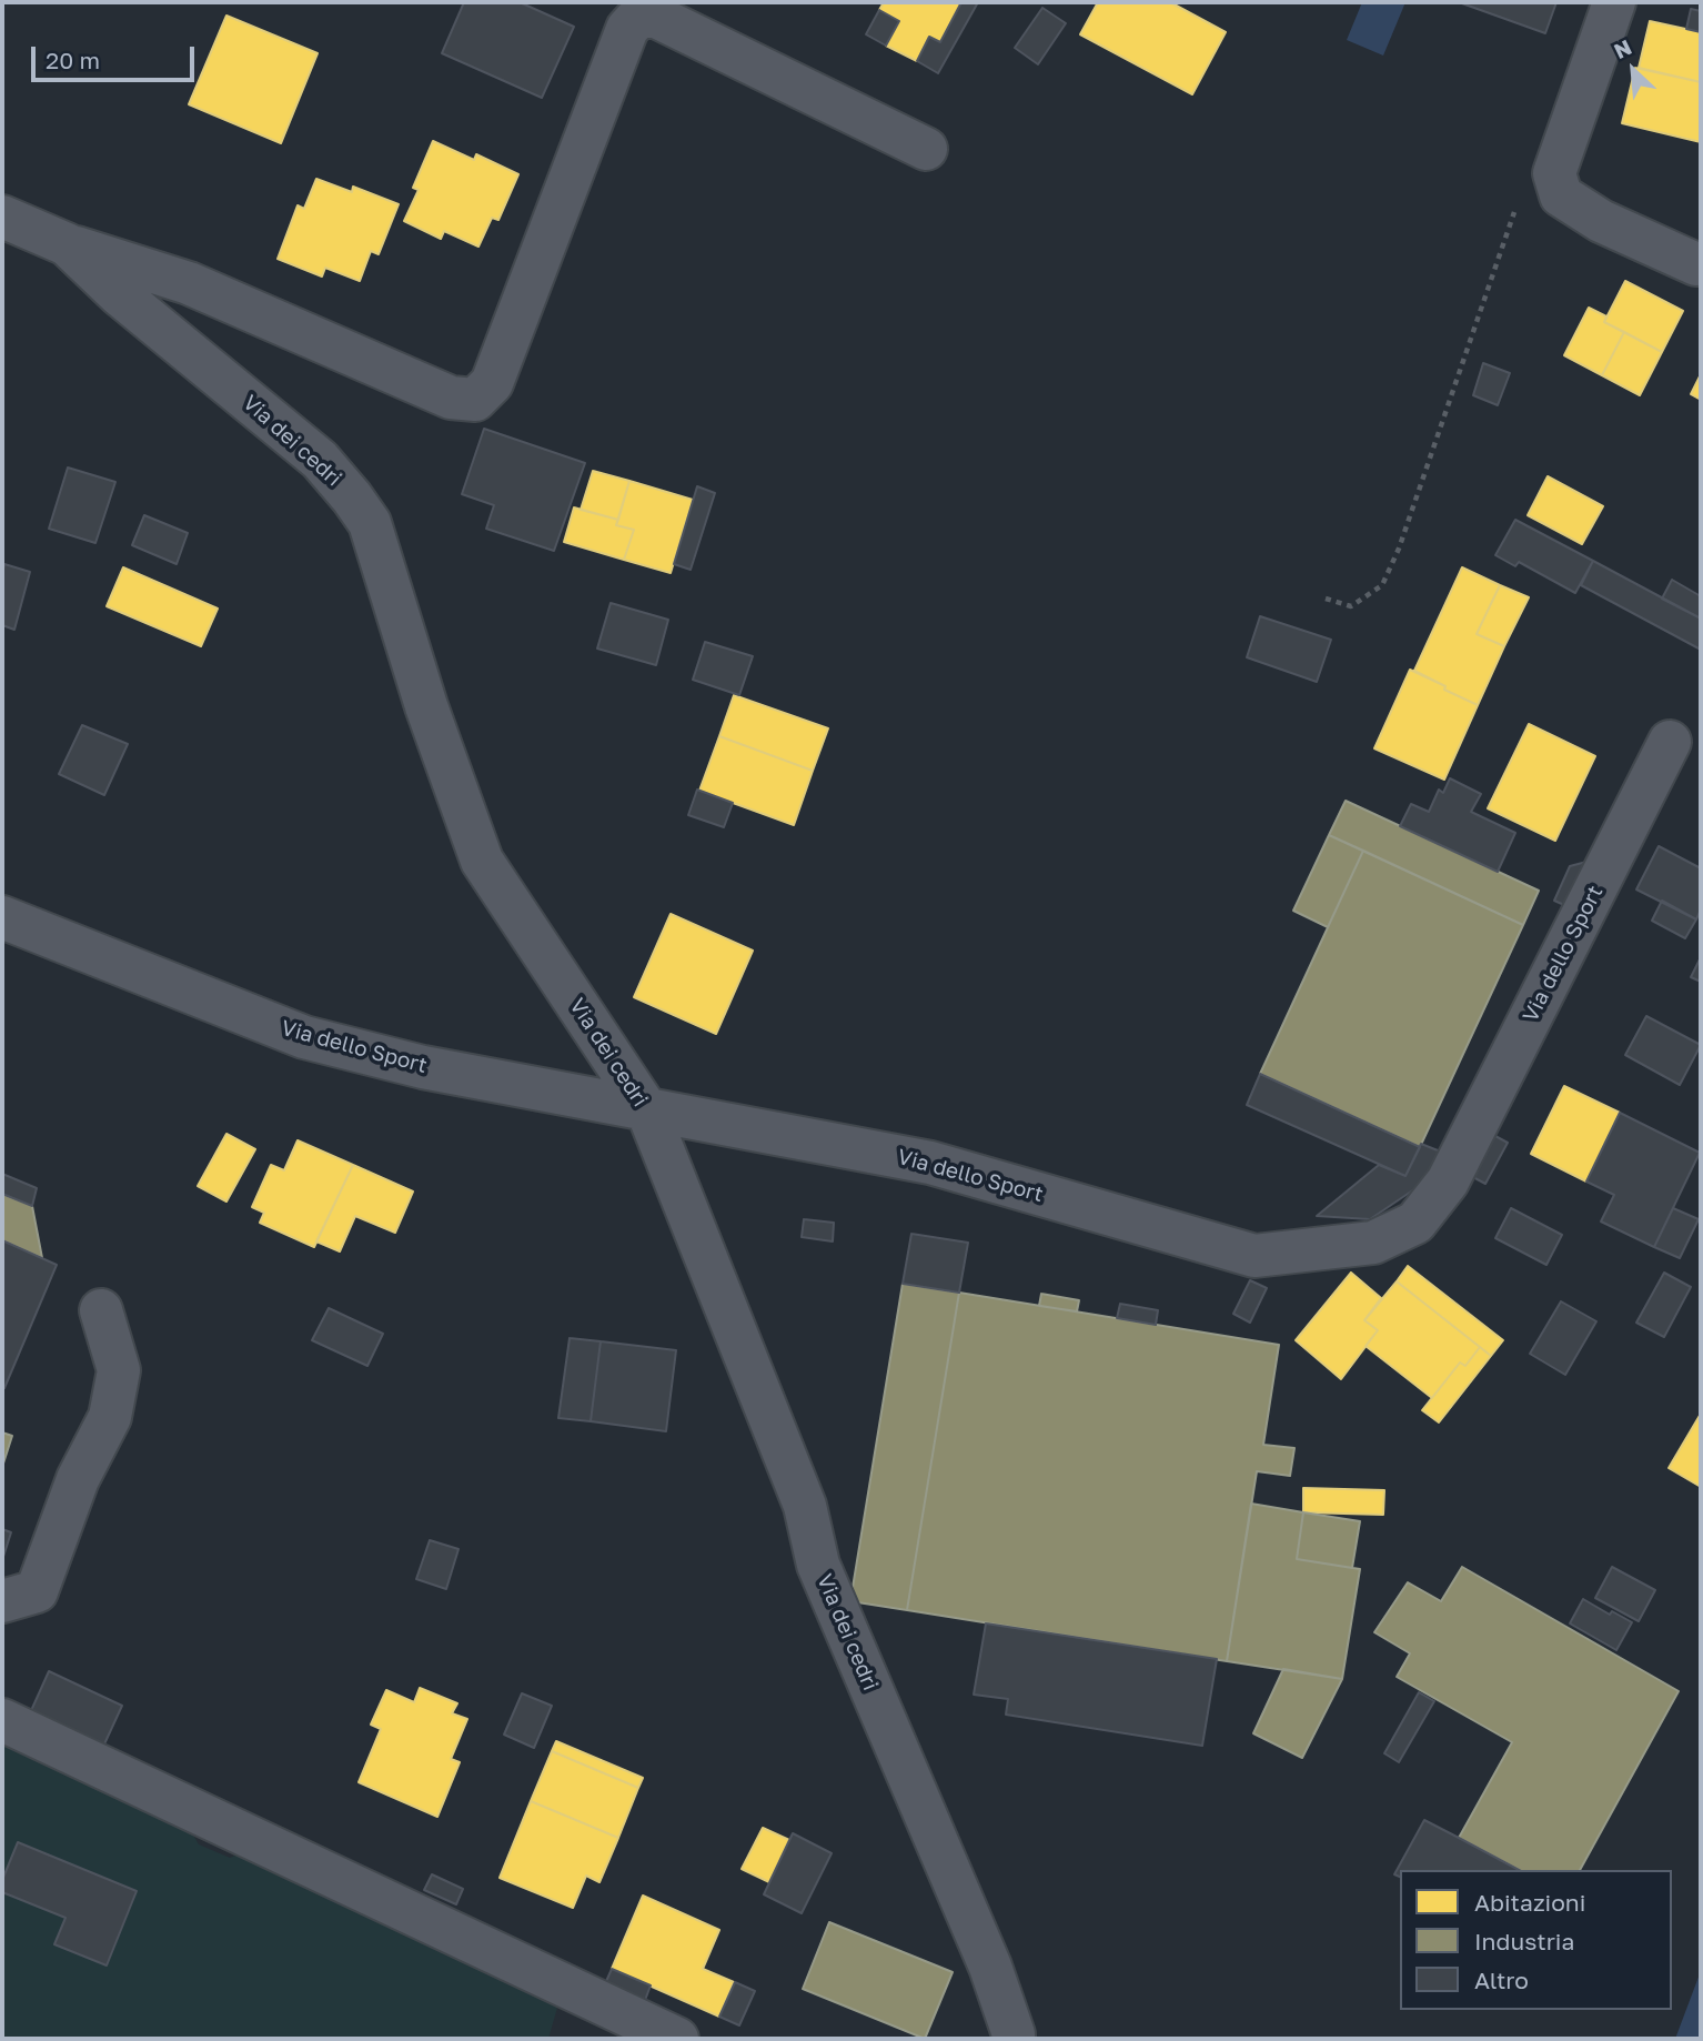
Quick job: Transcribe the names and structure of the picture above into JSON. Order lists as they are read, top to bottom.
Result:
{
  "streets": {
    "street": ["Via dei cedri", "Via dello Sport"]
  },
  "crossings": [
    ["Via dei cedri", "Via dello Sport"]
  ],
  "legend": ["Abitazioni", "Industria", "Altro"],
  "scale_bar": "20 m",
  "north": "top left"
}
